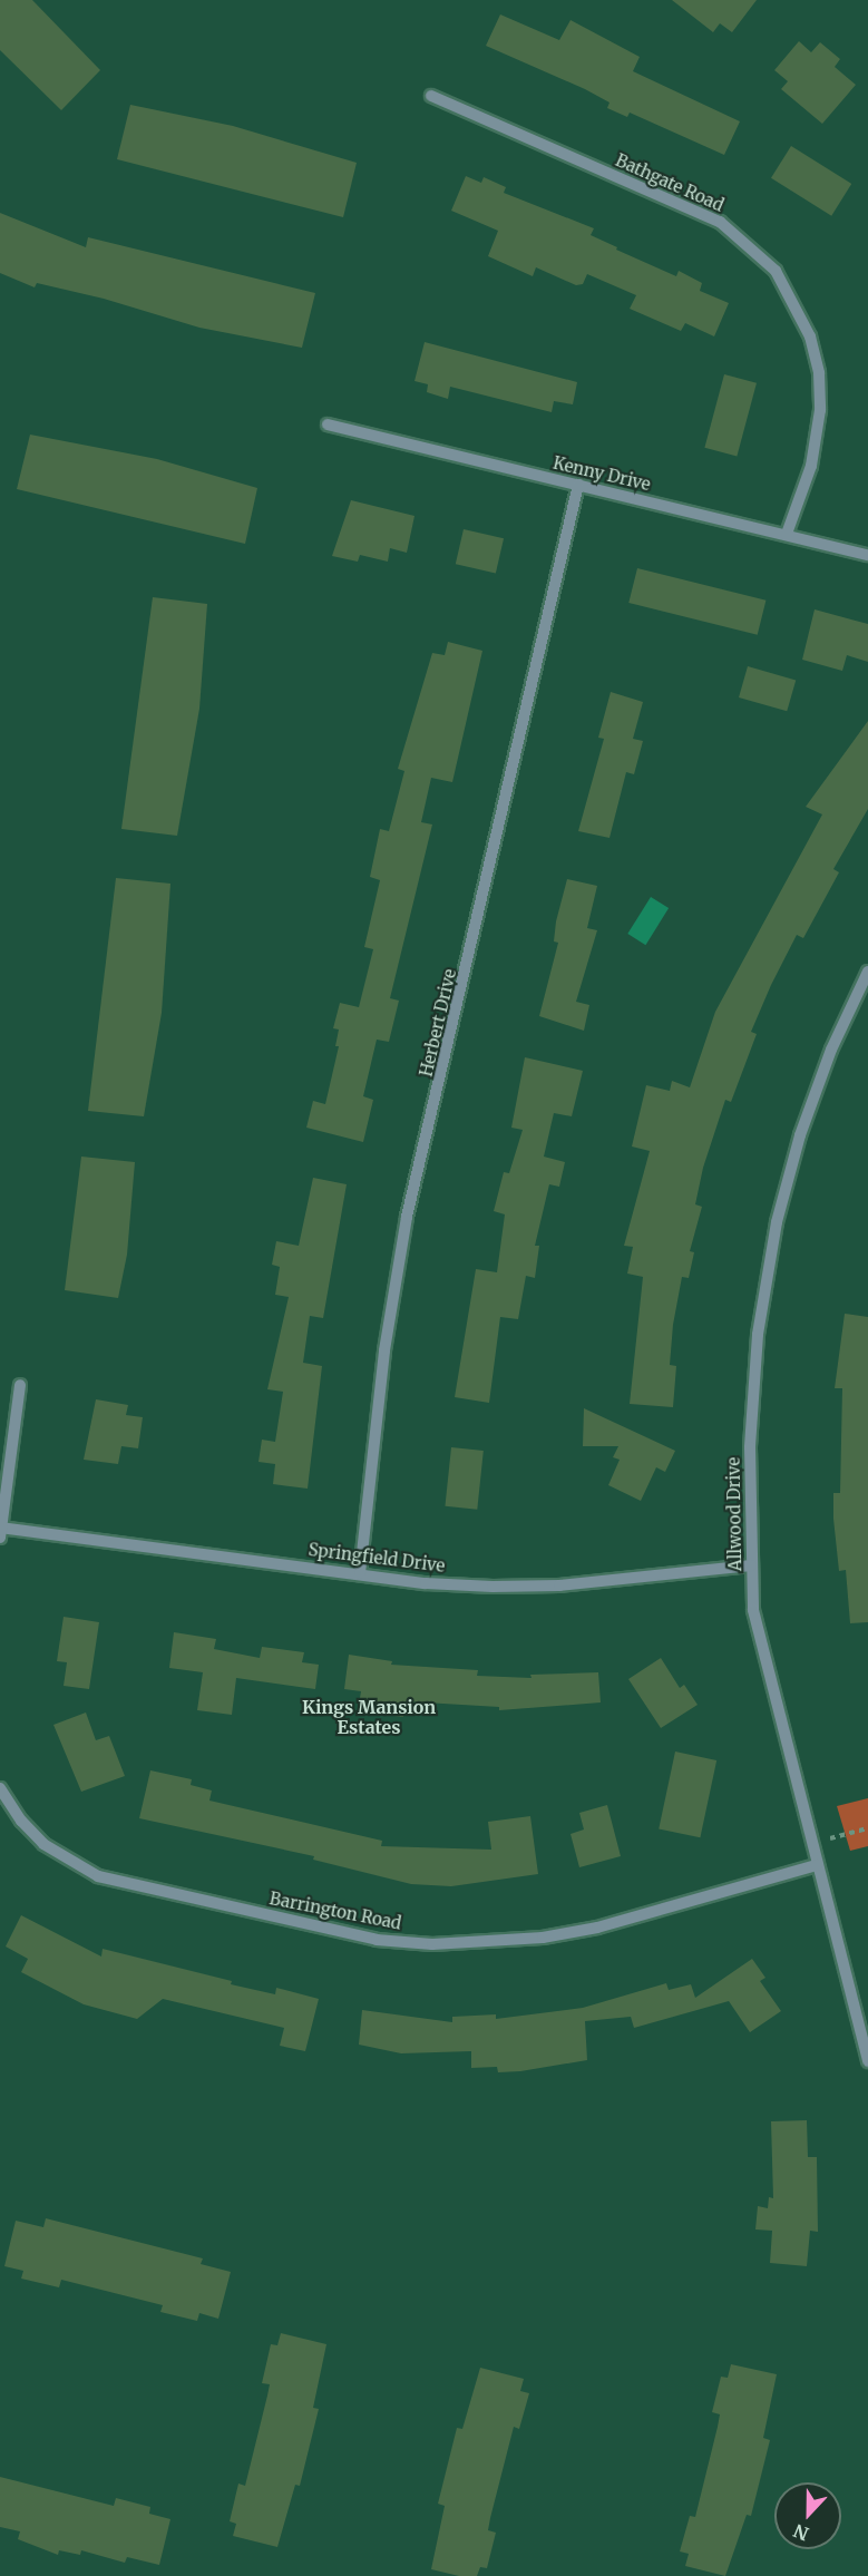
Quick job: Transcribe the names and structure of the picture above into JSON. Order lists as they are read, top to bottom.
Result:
{
  "streets": {
    "street": [
      "Bathgate Road",
      "Kenny Drive",
      "Herbert Drive",
      "Allwood Drive",
      "Springfield Drive",
      "Barrington Road"
    ]
  },
  "crossings": [
    ["Bathgate Road", "Kenny Drive"],
    ["Kenny Drive", "Herbert Drive"],
    ["Herbert Drive", "Springfield Drive"],
    ["Allwood Drive", "Springfield Drive"],
    ["Allwood Drive", "Barrington Road"]
  ],
  "districts": ["Kings Mansion Estates"],
  "north": "bottom"
}
